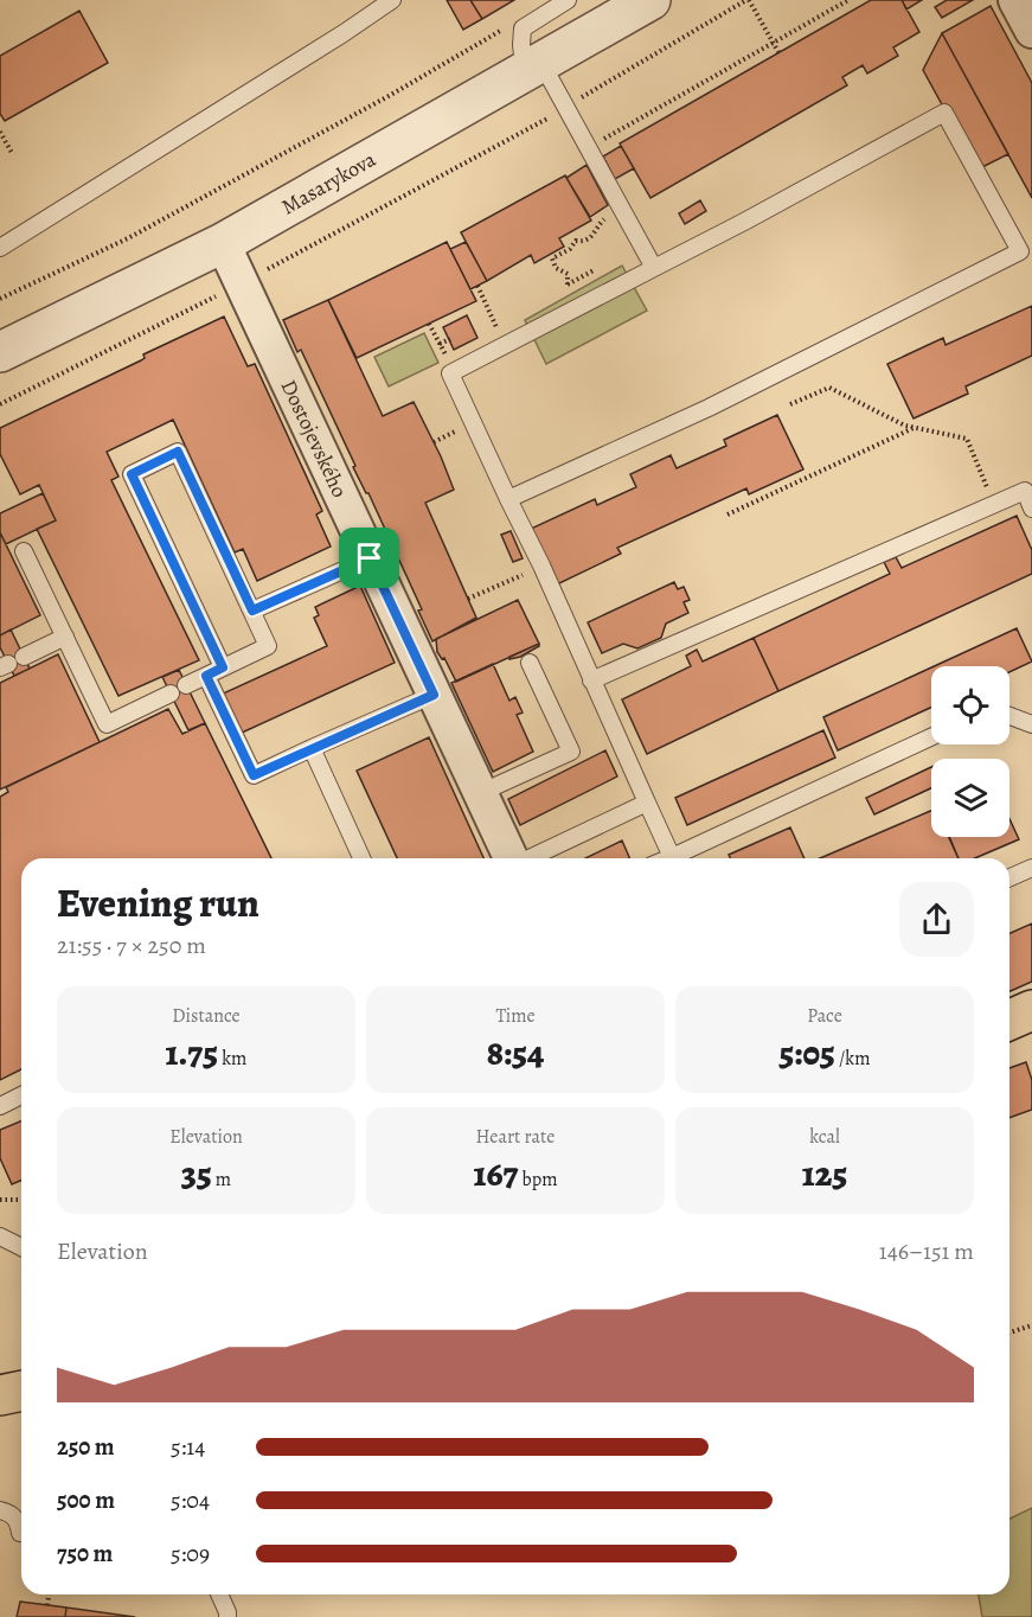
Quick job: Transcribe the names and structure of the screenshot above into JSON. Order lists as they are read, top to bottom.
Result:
{
  "streets": {
    "street": ["Masarykova", "Dostojevského"]
  },
  "crossings": [
    ["Masarykova", "Dostojevského"]
  ],
  "page": {
    "heading": ["Evening run", "21:55 · 7 × 250 m"],
    "stats": [
      ["Distance", "1.75 km"],
      ["Time", "8:54"],
      ["Pace", "5:05 /km"],
      ["Elevation", "35 m"],
      ["Heart rate", "167 bpm"],
      ["kcal", "125"]
    ],
    "chart": ["Elevation", "146–151 m"],
    "list": [
      {
        "name": "250 m",
        "note": "5:14"
      },
      {
        "name": "500 m",
        "note": "5:04"
      },
      {
        "name": "750 m",
        "note": "5:09"
      }
    ]
  }
}
